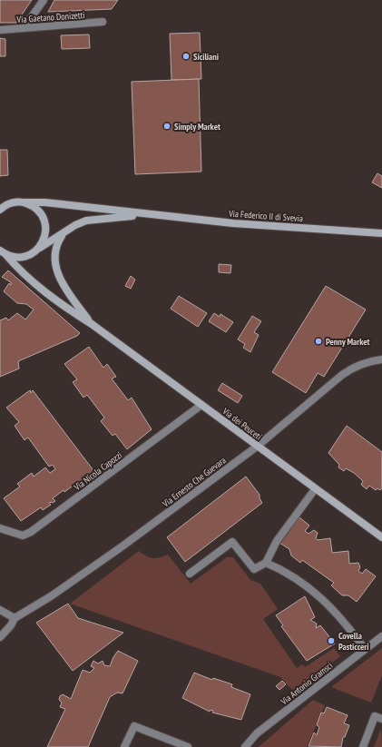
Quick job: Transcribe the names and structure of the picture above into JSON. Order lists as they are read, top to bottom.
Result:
{
  "streets": {
    "main road": ["Via Federico II di Svevia", "Via dei Peuceti"],
    "street": [
      "Via Gaetano Donizetti",
      "Via Nicola Capozzi",
      "Via Ernesto Che Guevara",
      "Via Antonio Gramsci"
    ]
  },
  "crossings": [
    ["Via dei Peuceti", "Via Nicola Capozzi"],
    ["Via dei Peuceti", "Via Ernesto Che Guevara"]
  ],
  "places": [
    "Siciliani",
    "Simply Market",
    "Penny Market",
    "Covella Pasticceri"
  ]
}
